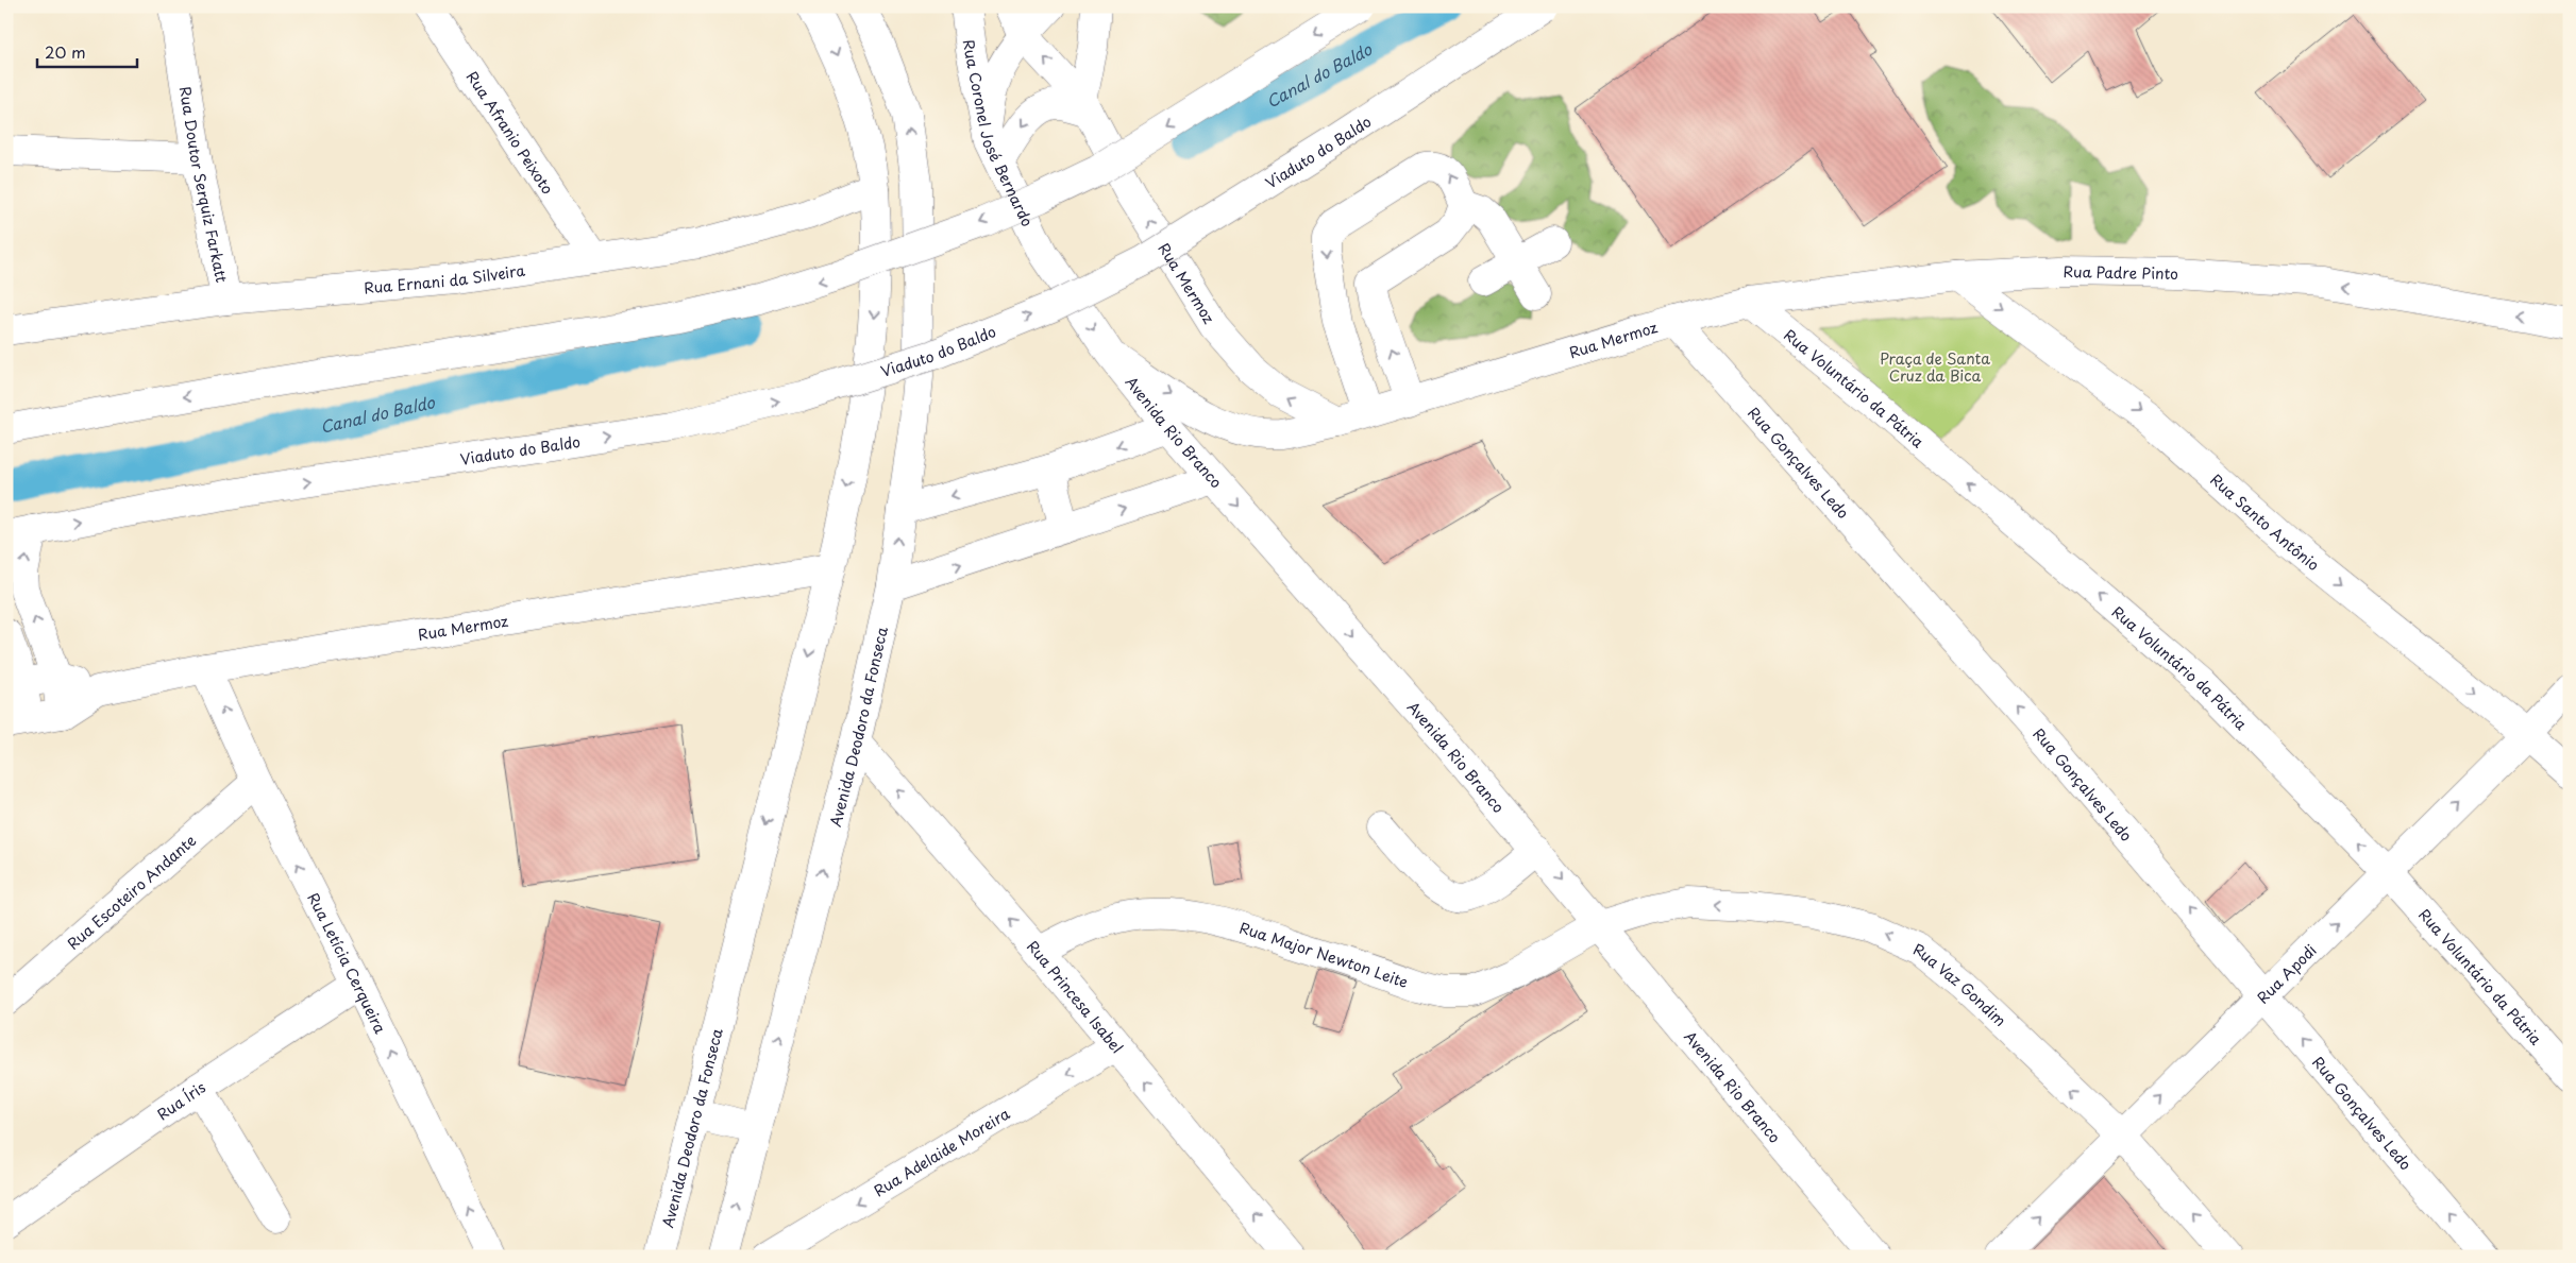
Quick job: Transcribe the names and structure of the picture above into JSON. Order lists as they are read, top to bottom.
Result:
{
  "streets": {
    "street": [
      "Rua Coronel José Bernardo",
      "Rua Afranio Peixoto",
      "Viaduto do Baldo",
      "Rua Doutor Serquiz Farkatt",
      "Rua Padre Pinto",
      "Rua Ernani da Silveira",
      "Rua Mermoz",
      "Rua Voluntário da Pátria",
      "Avenida Rio Branco",
      "Rua Gonçalves Ledo",
      "Rua Santo Antônio",
      "Avenida Deodoro da Fonseca",
      "Rua Escoteiro Andante",
      "Rua Major Newton Leite",
      "Rua Letícia Cerqueira",
      "Rua Apodi",
      "Rua Vaz Gondim",
      "Rua Princesa Isabel",
      "Rua Íris",
      "Rua Adelaide Moreira"
    ]
  },
  "crossings": [
    ["Rua Coronel José Bernardo", "Avenida Rio Branco"],
    ["Rua Afranio Peixoto", "Rua Ernani da Silveira"],
    ["Rua Doutor Serquiz Farkatt", "Rua Ernani da Silveira"],
    ["Rua Padre Pinto", "Rua Mermoz"],
    ["Rua Padre Pinto", "Rua Voluntário da Pátria"],
    ["Rua Padre Pinto", "Rua Gonçalves Ledo"],
    ["Rua Padre Pinto", "Rua Santo Antônio"],
    ["Rua Ernani da Silveira", "Avenida Deodoro da Fonseca"],
    ["Rua Mermoz", "Avenida Rio Branco"],
    ["Rua Mermoz", "Rua Gonçalves Ledo"],
    ["Rua Mermoz", "Avenida Deodoro da Fonseca"],
    ["Rua Mermoz", "Rua Letícia Cerqueira"],
    ["Rua Voluntário da Pátria", "Rua Apodi"],
    ["Avenida Rio Branco", "Rua Major Newton Leite"],
    ["Avenida Rio Branco", "Rua Vaz Gondim"],
    ["Rua Gonçalves Ledo", "Rua Apodi"],
    ["Rua Santo Antônio", "Rua Apodi"],
    ["Avenida Deodoro da Fonseca", "Rua Princesa Isabel"],
    ["Rua Escoteiro Andante", "Rua Letícia Cerqueira"],
    ["Rua Major Newton Leite", "Rua Vaz Gondim"],
    ["Rua Major Newton Leite", "Rua Princesa Isabel"],
    ["Rua Letícia Cerqueira", "Rua Íris"],
    ["Rua Apodi", "Rua Vaz Gondim"],
    ["Rua Princesa Isabel", "Rua Adelaide Moreira"]
  ],
  "one_way": [
    "Rua Padre Pinto",
    "Rua Voluntário da Pátria",
    "Avenida Rio Branco",
    "Rua Gonçalves Ledo",
    "Rua Santo Antônio",
    "Rua Letícia Cerqueira",
    "Rua Apodi",
    "Rua Vaz Gondim",
    "Rua Princesa Isabel",
    "Rua Adelaide Moreira"
  ],
  "water": ["Canal do Baldo"],
  "parks": ["Praça de Santa Cruz da Bica"],
  "scale_bar": "20 m"
}
